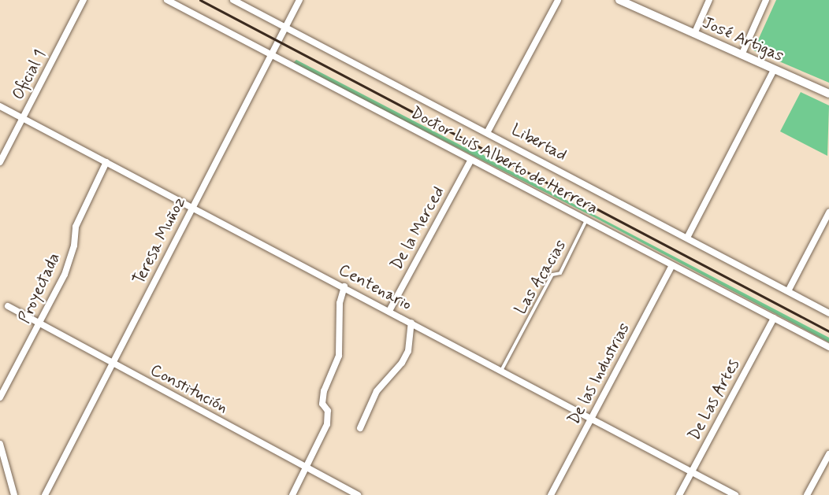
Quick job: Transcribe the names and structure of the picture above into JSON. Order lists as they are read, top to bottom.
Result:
{
  "streets": {
    "street": [
      "José Artigas",
      "Oficial 1",
      "Libertad",
      "Doctor Luis Alberto de Herrera",
      "De la Merced",
      "Teresa Muñoz",
      "Centenario",
      "Proyectada",
      "De las Industrias",
      "Constitución",
      "De Las Artes"
    ],
    "lane": ["Las Acacias"]
  },
  "crossings": [
    ["Oficial 1", "Centenario"],
    ["Libertad", "Teresa Muñoz"],
    ["Doctor Luis Alberto de Herrera", "De la Merced"],
    ["Doctor Luis Alberto de Herrera", "Teresa Muñoz"],
    ["Doctor Luis Alberto de Herrera", "Las Acacias"],
    ["Doctor Luis Alberto de Herrera", "De las Industrias"],
    ["Doctor Luis Alberto de Herrera", "De Las Artes"],
    ["De la Merced", "Centenario"],
    ["Teresa Muñoz", "Centenario"],
    ["Teresa Muñoz", "Constitución"],
    ["Las Acacias", "Centenario"],
    ["Centenario", "Proyectada"],
    ["Centenario", "De las Industrias"],
    ["Centenario", "De Las Artes"],
    ["Proyectada", "Constitución"]
  ]
}
